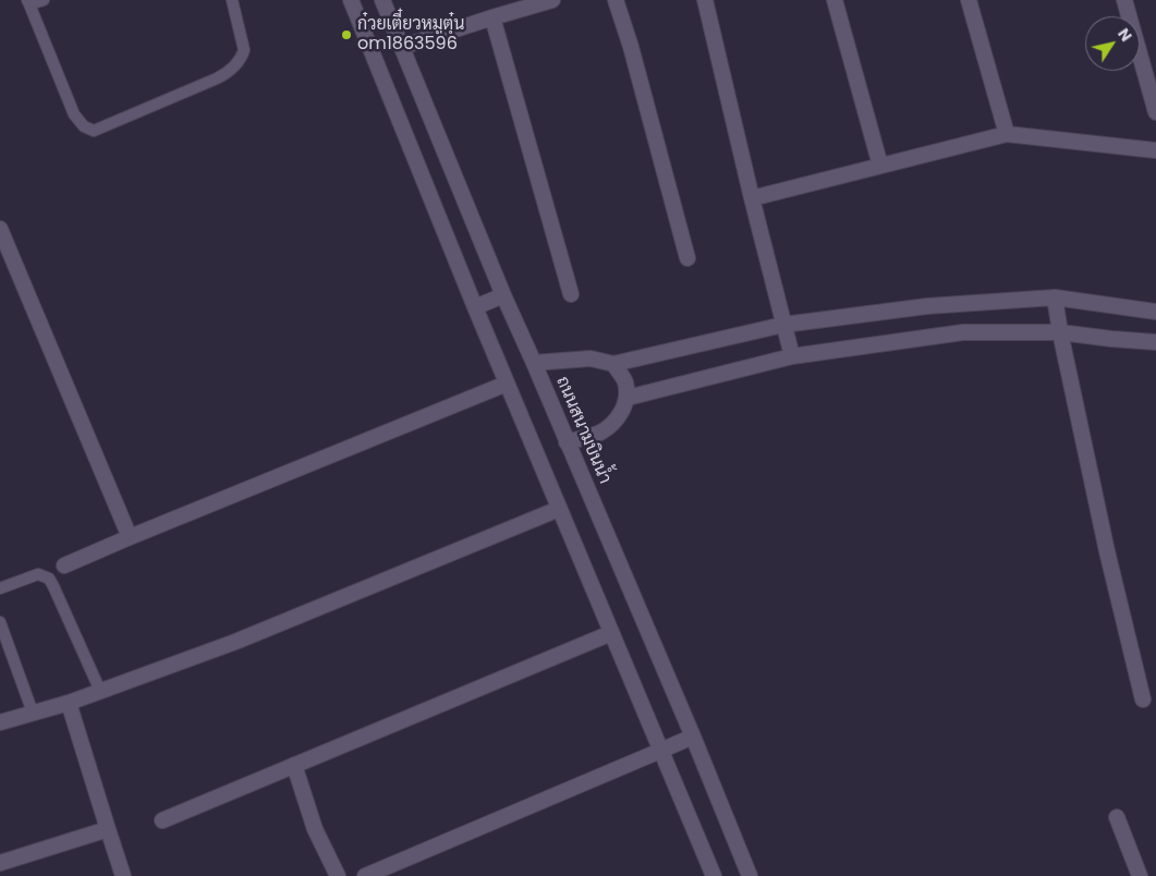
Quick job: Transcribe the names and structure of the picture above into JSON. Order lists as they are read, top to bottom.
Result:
{
  "streets": {
    "street": ["ถนนสนามบินน้ำ"]
  },
  "places": ["ก๋วยเตี๋ยวหมูตุ๋น om1863596"],
  "north": "top right"
}
